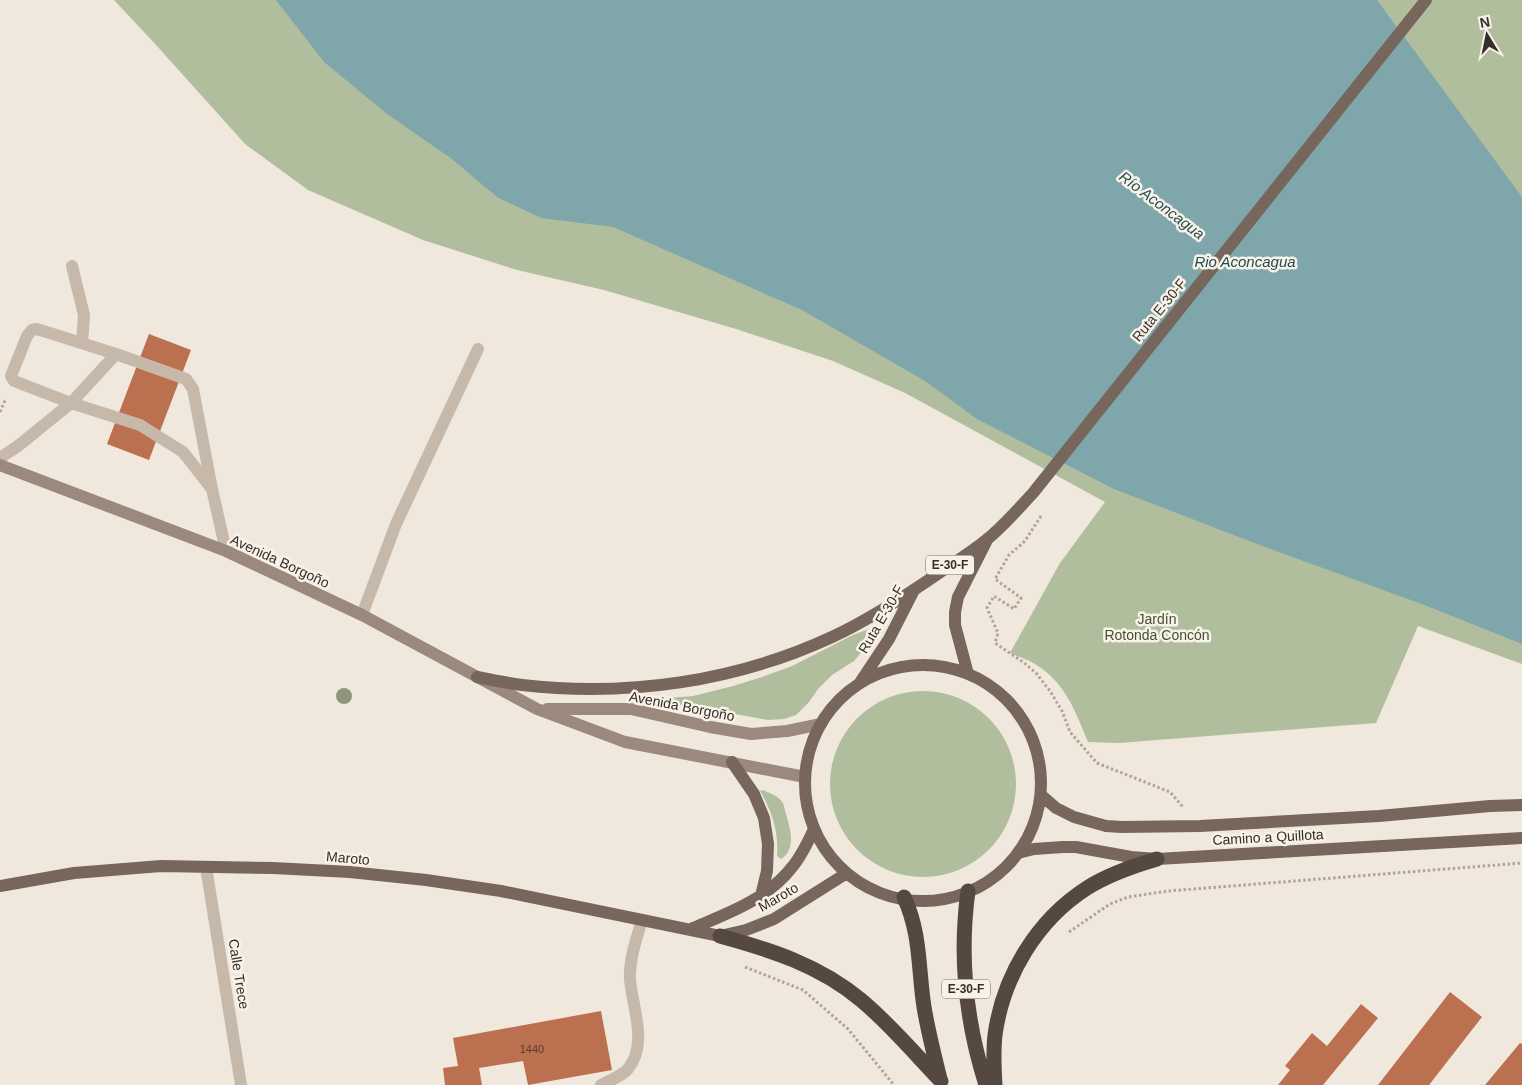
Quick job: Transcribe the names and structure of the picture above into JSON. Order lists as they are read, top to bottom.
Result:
{
  "streets": {
    "highway": ["E-30-F"],
    "main road": [
      "Ruta E-30-F",
      "Avenida Borgoño",
      "Camino a Quillota",
      "Maroto"
    ],
    "street": ["Calle Trece"]
  },
  "crossings": [
    ["Ruta E-30-F", "E-30-F"],
    ["Avenida Borgoño", "E-30-F"],
    ["E-30-F", "Camino a Quillota"],
    ["E-30-F", "Maroto"],
    ["Maroto", "Calle Trece"]
  ],
  "water": ["Río Aconcagua", "Rio Aconcagua"],
  "parks": ["Jardín Rotonda Concón"],
  "house_numbers": ["1440"],
  "north": "top"
}
